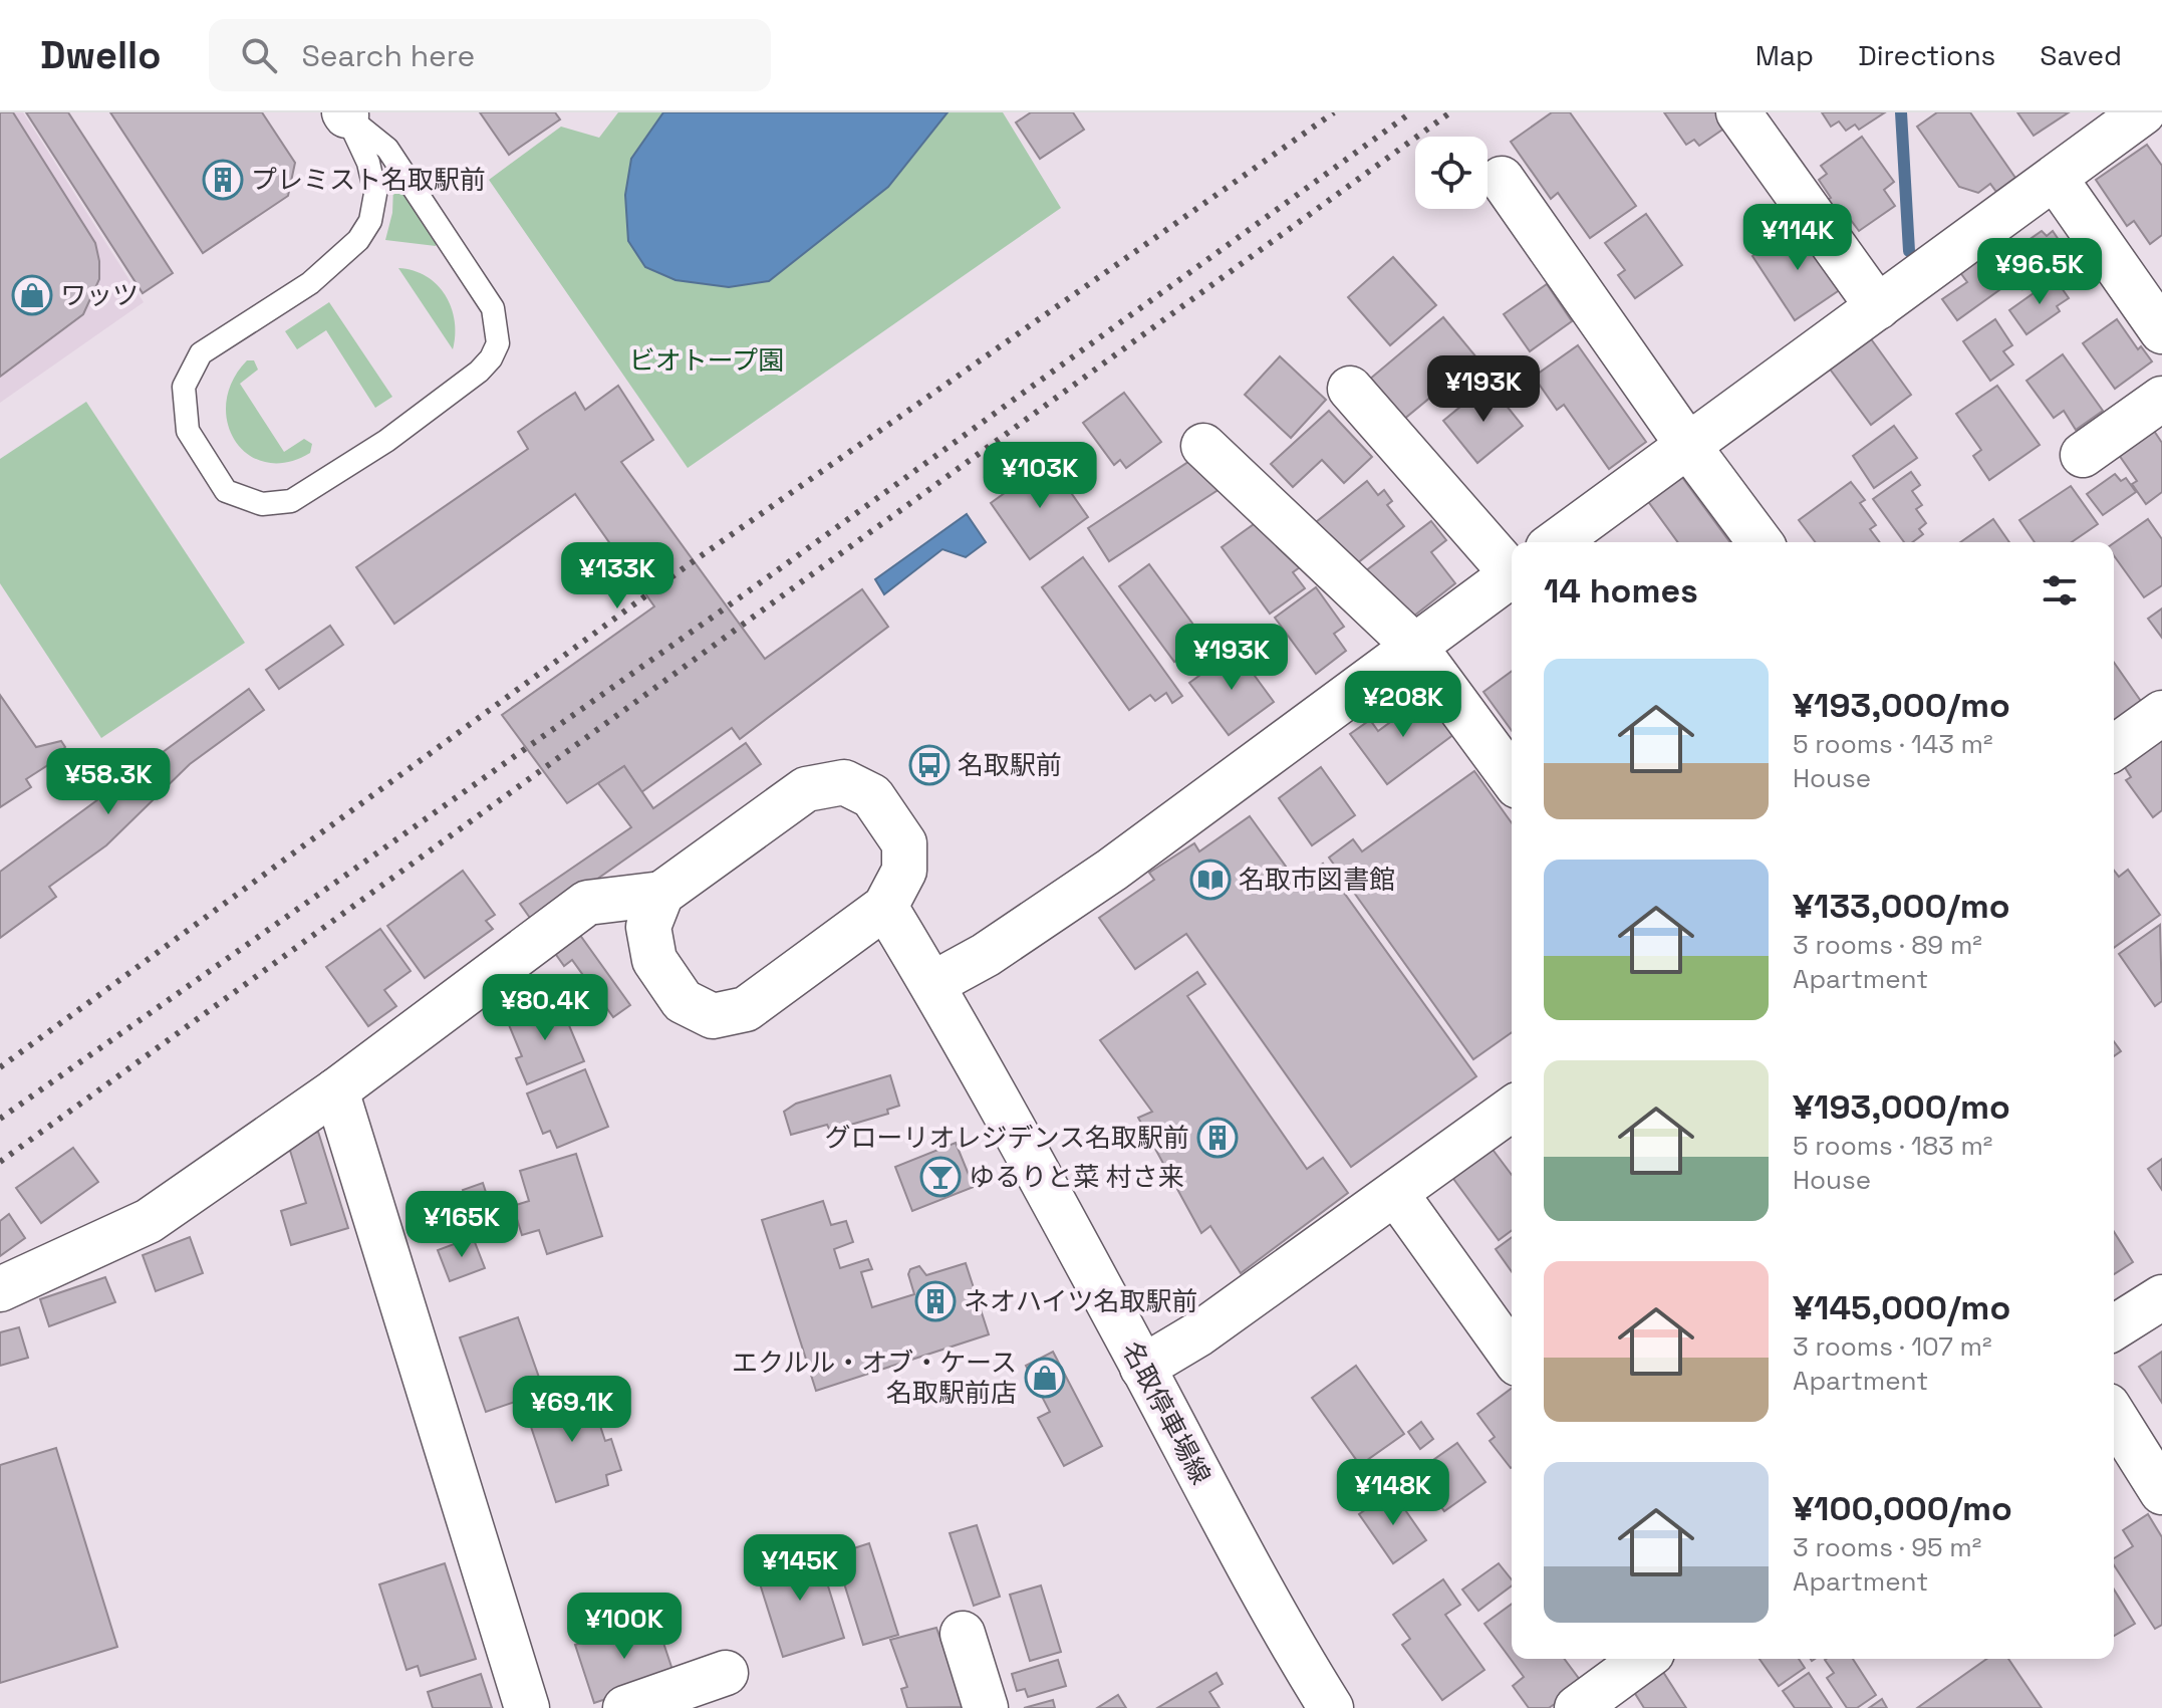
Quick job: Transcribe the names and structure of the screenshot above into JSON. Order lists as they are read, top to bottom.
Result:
{
  "streets": {
    "street": ["名取停車場線"]
  },
  "parks": ["ビオトープ園"],
  "places": {
    "building": ["プレミスト名取駅前", "グローリオレジデンス名取駅前", "ネオハイツ名取駅前"],
    "shop": ["ワッツ", "エクルル・オブ・ケース 名取駅前店"],
    "bus stop": ["名取駅前"],
    "library": ["名取市図書館"],
    "bar": ["ゆるりと菜 村さ来"]
  },
  "page": {
    "header": "Dwello",
    "search": "Search here",
    "nav": ["Map", "Directions", "Saved"],
    "price": [
      "¥114K",
      "¥96.5K",
      "¥193K",
      "¥103K",
      "¥133K",
      "¥193K",
      "¥208K",
      "¥58.3K",
      "¥80.4K",
      "¥165K",
      "¥69.1K",
      "¥148K",
      "¥145K",
      "¥100K"
    ],
    "heading": "14 homes",
    "list": [
      {
        "name": "¥193,000/mo",
        "note": "5 rooms · 143 m² · House"
      },
      {
        "name": "¥133,000/mo",
        "note": "3 rooms · 89 m² · Apartment"
      },
      {
        "name": "¥193,000/mo",
        "note": "5 rooms · 183 m² · House"
      },
      {
        "name": "¥145,000/mo",
        "note": "3 rooms · 107 m² · Apartment"
      },
      {
        "name": "¥100,000/mo",
        "note": "3 rooms · 95 m² · Apartment"
      }
    ]
  }
}
